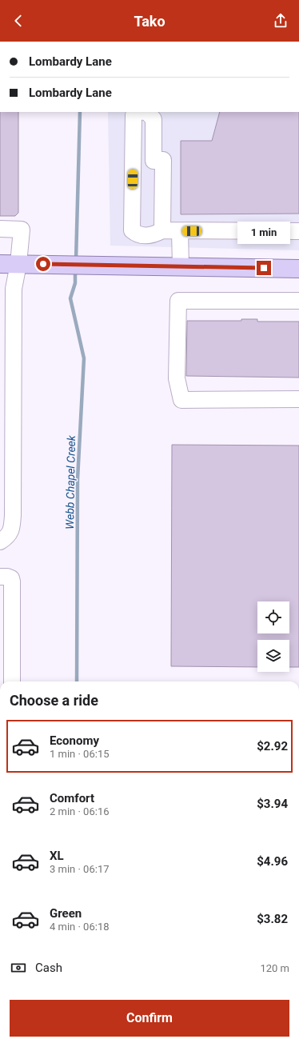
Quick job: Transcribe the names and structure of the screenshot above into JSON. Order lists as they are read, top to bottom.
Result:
{
  "water": ["Webb Chapel Creek"],
  "page": {
    "header": "Tako",
    "banner": ["Lombardy Lane", "Lombardy Lane"],
    "bubble": "1 min",
    "heading": "Choose a ride",
    "list": [
      {
        "name": "Economy",
        "note": "1 min · 06:15",
        "value": "$2.92"
      },
      {
        "name": "Comfort",
        "note": "2 min · 06:16",
        "value": "$3.94"
      },
      {
        "name": "XL",
        "note": "3 min · 06:17",
        "value": "$4.96"
      },
      {
        "name": "Green",
        "note": "4 min · 06:18",
        "value": "$3.82"
      }
    ],
    "pay": ["Cash", "120 m"],
    "buttons": "Confirm"
  }
}
